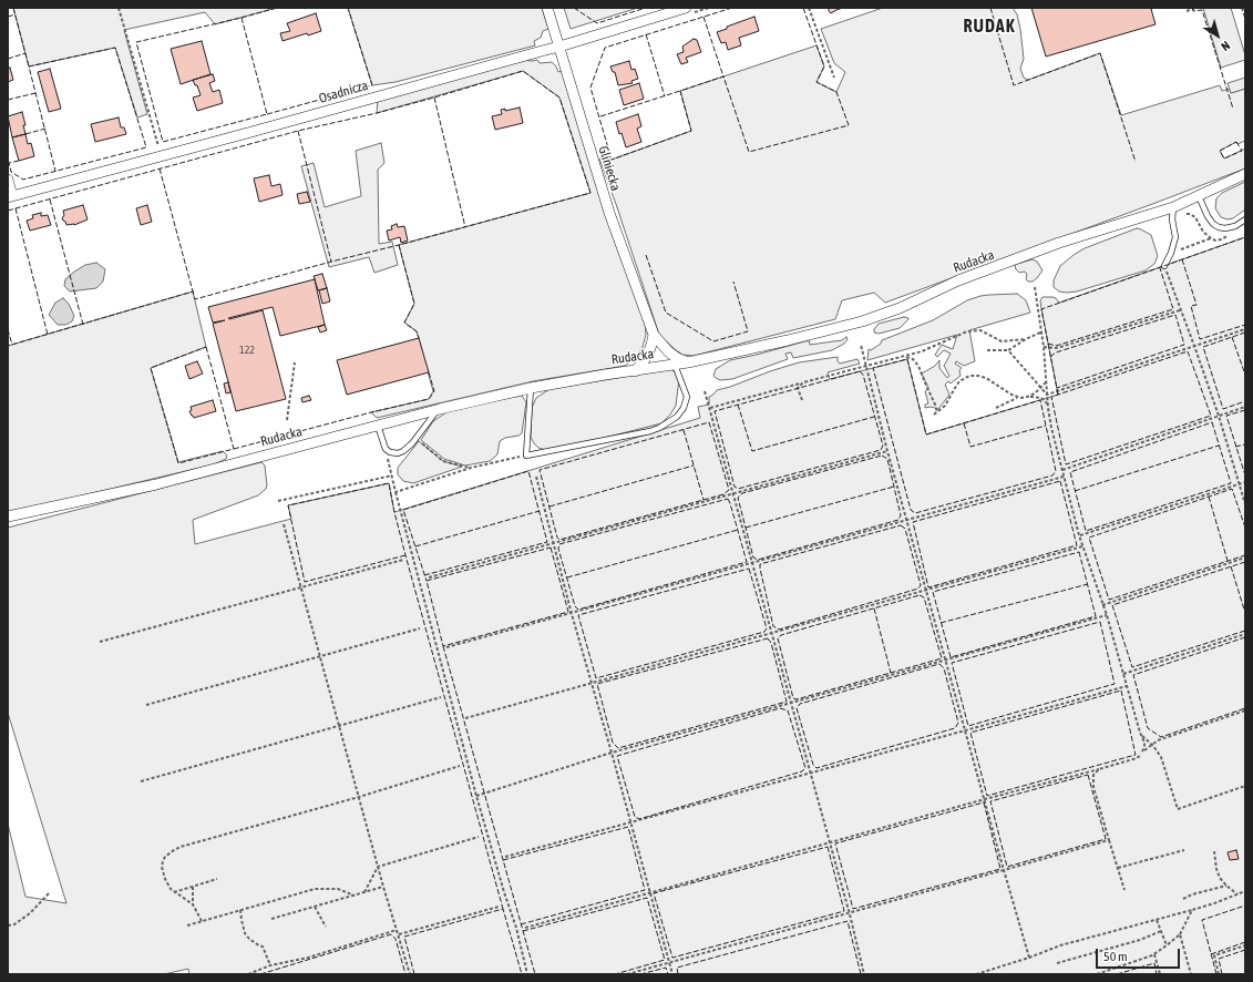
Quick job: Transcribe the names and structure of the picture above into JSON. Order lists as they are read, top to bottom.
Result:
{
  "streets": {
    "street": ["Osadnicza", "Gliniecka", "Rudacka"]
  },
  "crossings": [
    ["Osadnicza", "Gliniecka"],
    ["Gliniecka", "Rudacka"]
  ],
  "districts": ["RUDAK"],
  "house_numbers": ["122"],
  "scale_bar": "50 m",
  "north": "bottom right"
}
